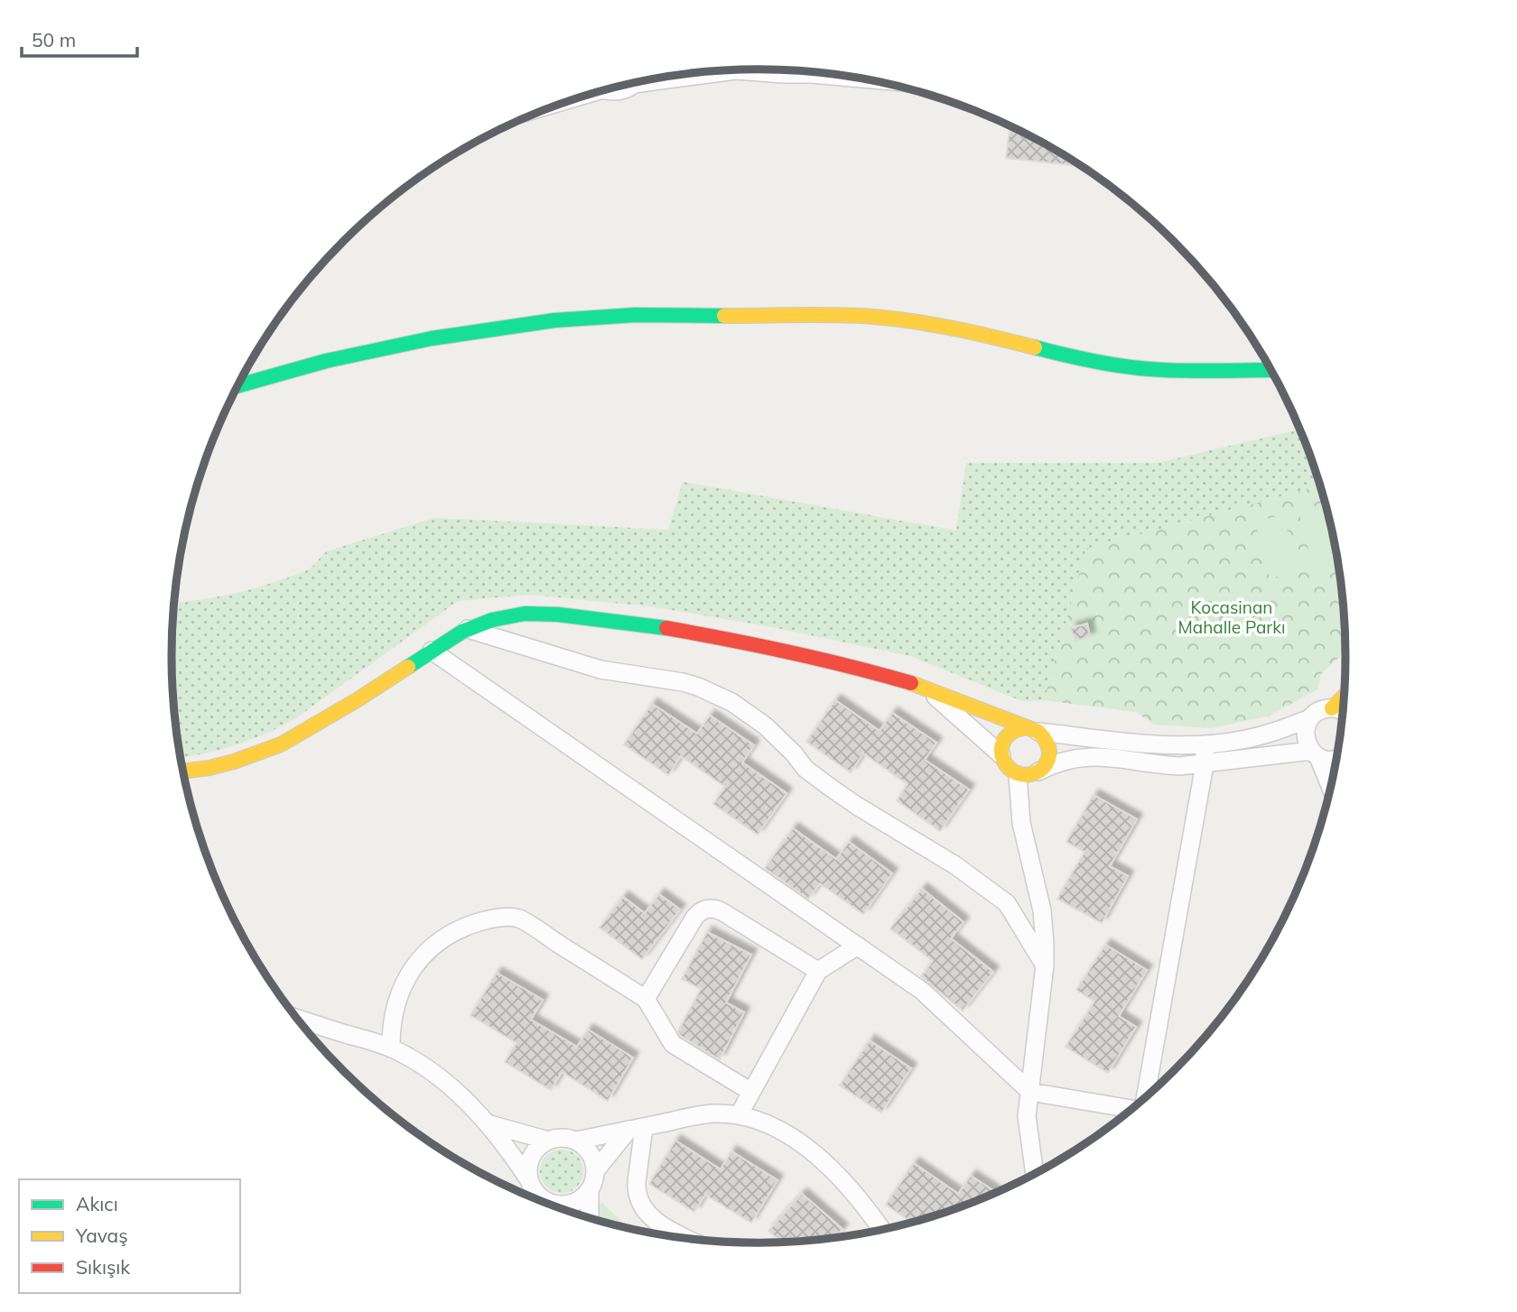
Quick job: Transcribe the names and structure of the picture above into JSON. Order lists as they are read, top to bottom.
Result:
{
  "parks": ["Kocasinan Mahalle Parkı"],
  "legend": ["Akıcı", "Yavaş", "Sıkışık"],
  "scale_bar": "50 m"
}
